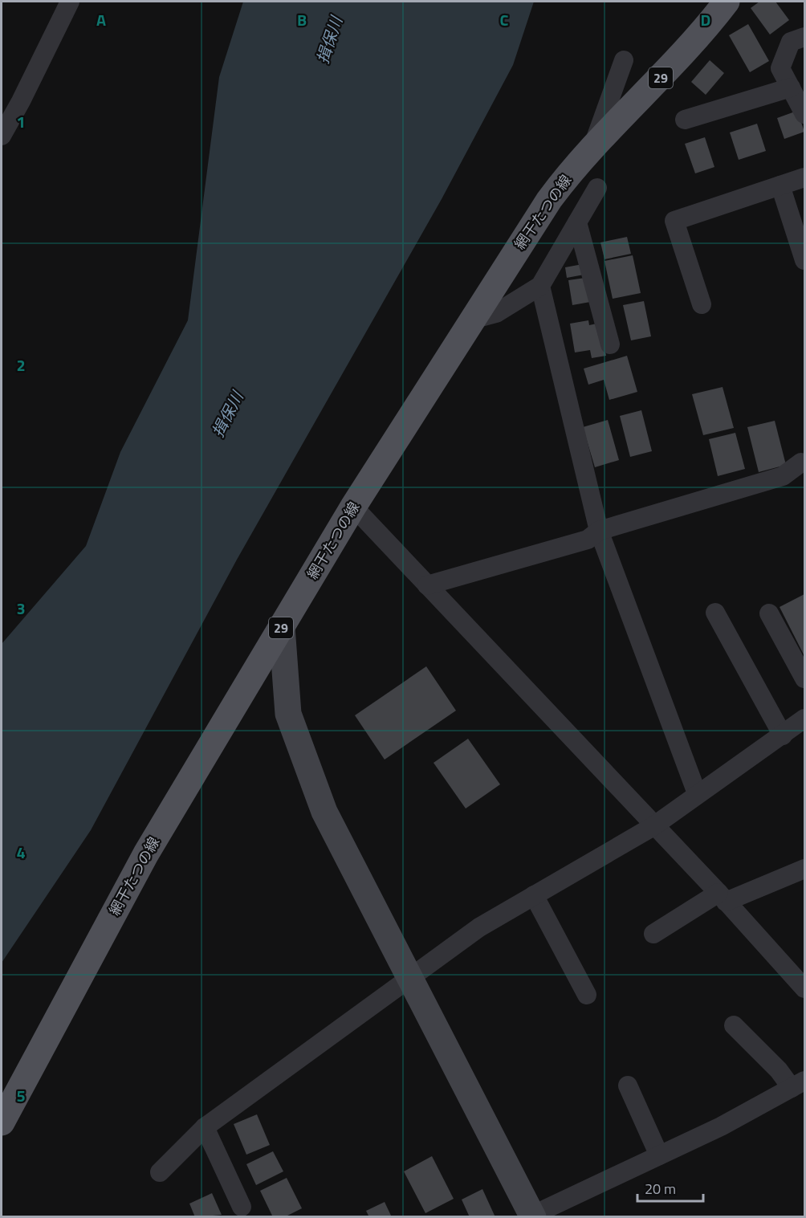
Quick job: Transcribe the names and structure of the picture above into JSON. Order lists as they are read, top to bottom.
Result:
{
  "streets": {
    "main road": ["29", "網干たつの線"]
  },
  "water": ["揖保川"],
  "scale_bar": "20 m",
  "grid": {
    "columns": [
      "A",
      "B",
      "C",
      "D"
    ],
    "rows": [
      "1",
      "2",
      "3",
      "4",
      "5"
    ]
  }
}
